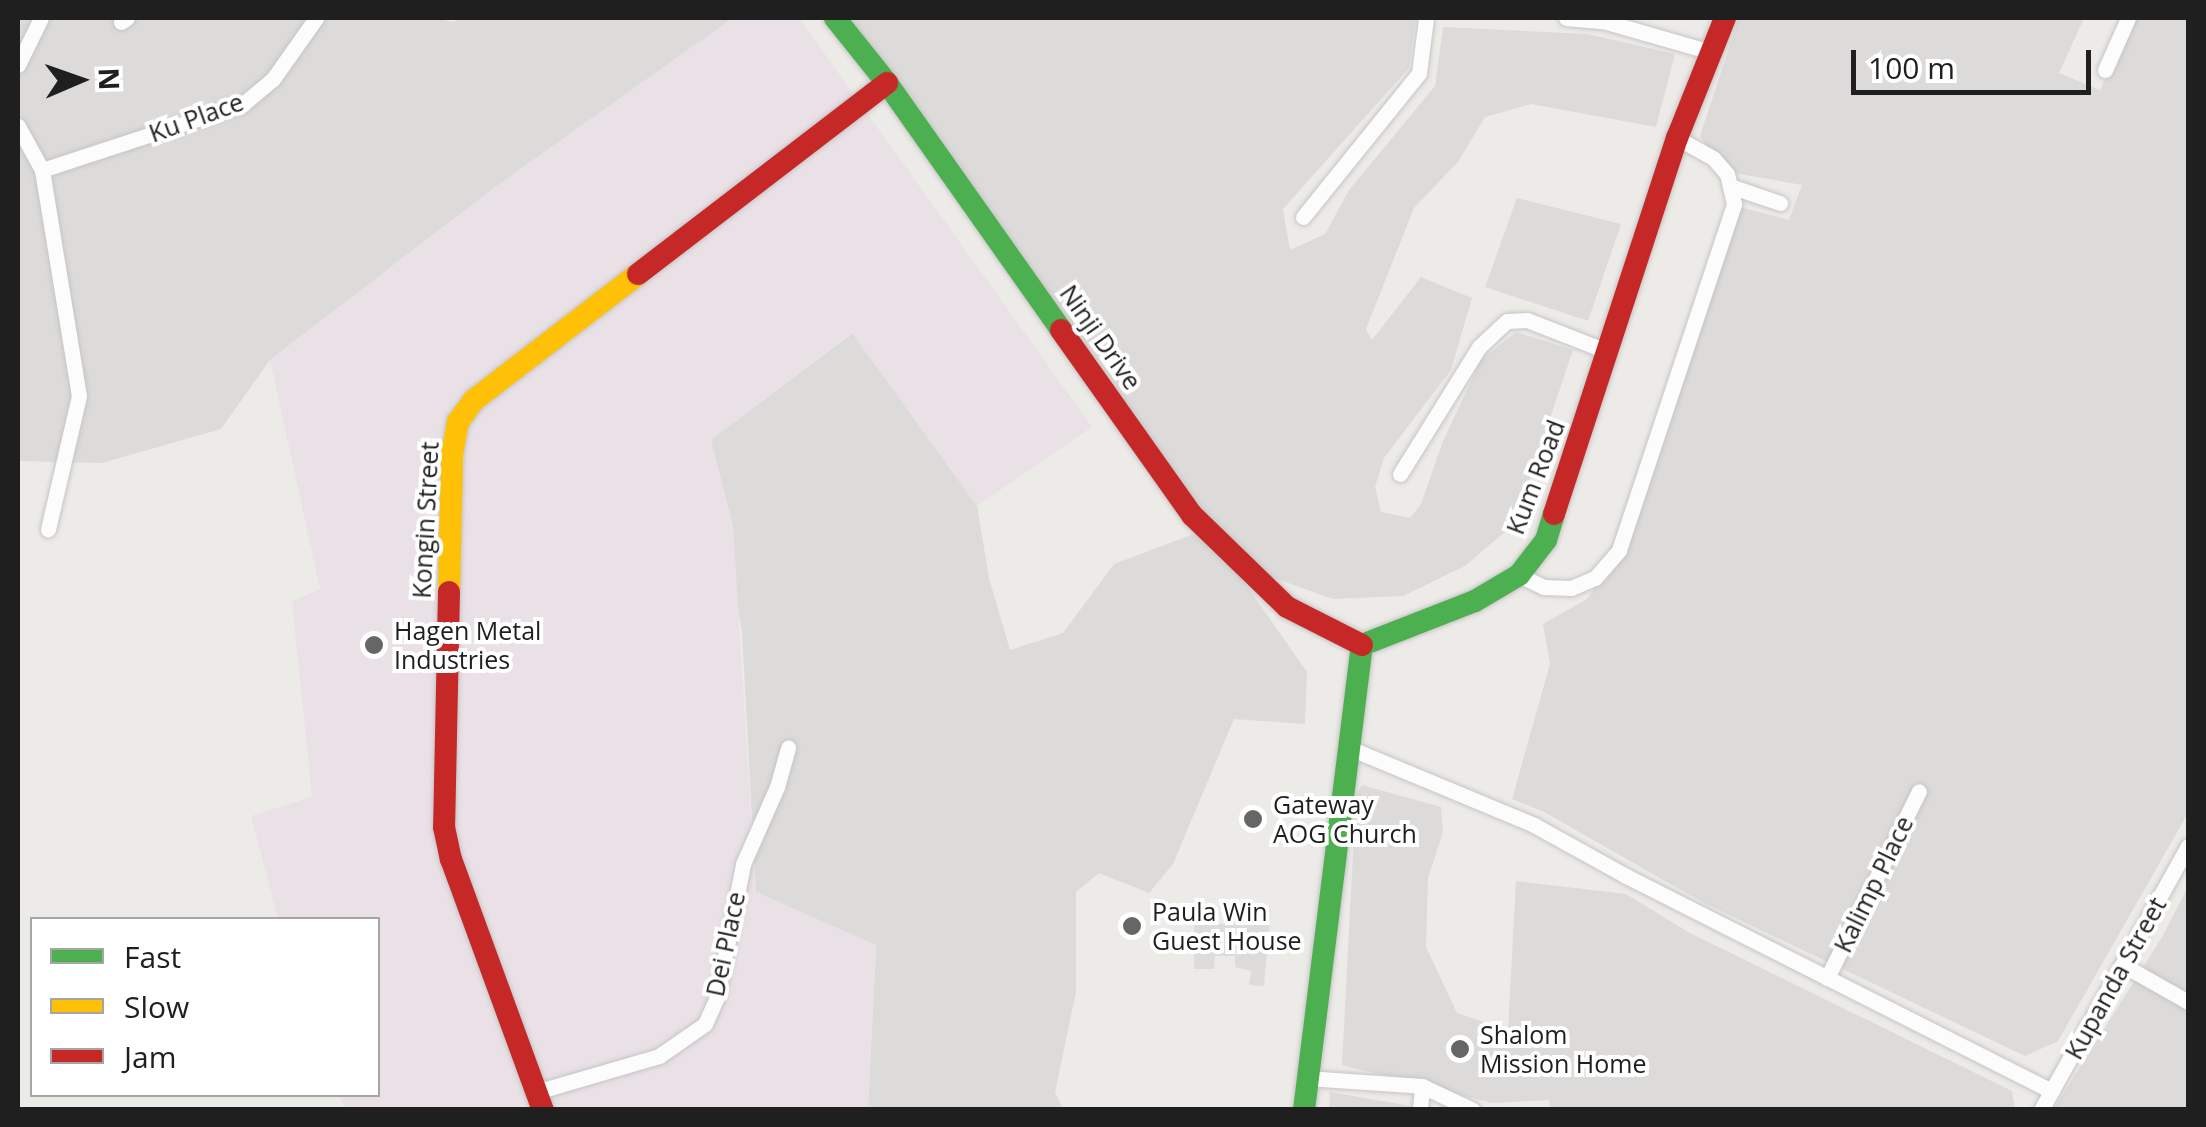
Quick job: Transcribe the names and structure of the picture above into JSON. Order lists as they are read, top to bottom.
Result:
{
  "streets": {
    "street": [
      "Ku Place",
      "Ninji Drive",
      "Kum Road",
      "Kongin Street",
      "Kalimp Place",
      "Dei Place",
      "Kupanda Street"
    ]
  },
  "crossings": [
    ["Ninji Drive", "Kum Road"],
    ["Ninji Drive", "Kongin Street"],
    ["Kongin Street", "Dei Place"]
  ],
  "places": [
    "Hagen Metal Industries",
    "Gateway AOG Church",
    "Paula Win Guest House",
    "Shalom Mission Home"
  ],
  "legend": ["Fast", "Slow", "Jam"],
  "scale_bar": "100 m",
  "north": "right"
}
